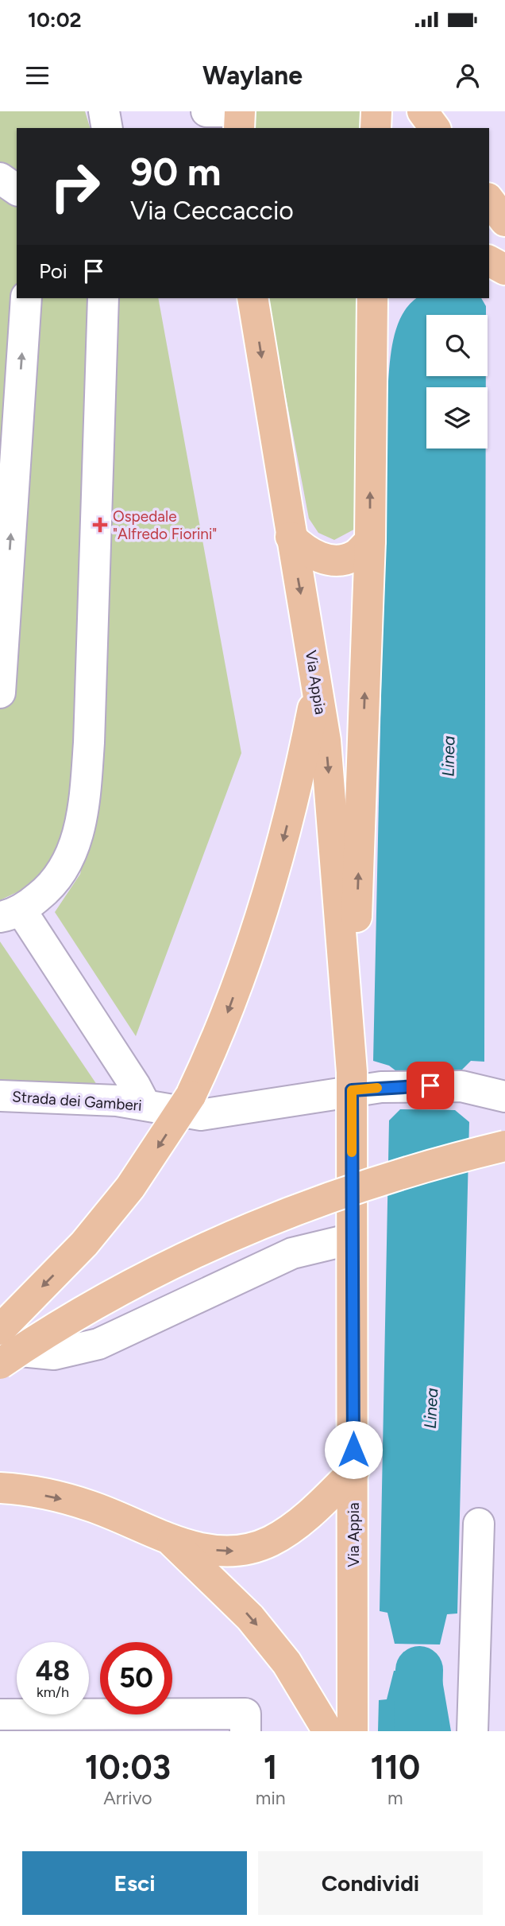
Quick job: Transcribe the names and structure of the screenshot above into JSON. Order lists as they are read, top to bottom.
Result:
{
  "streets": {
    "main road": ["Via Appia"],
    "street": ["Strada dei Gamberi"]
  },
  "crossings": [
    ["Via Appia", "Strada dei Gamberi"]
  ],
  "water": ["Linea"],
  "places": {
    "health": ["Ospedale \"Alfredo Fiorini\""]
  },
  "page": {
    "status": "10:02",
    "header": "Waylane",
    "turn": ["90 m", "Via Ceccaccio"],
    "then": "Poi",
    "speed": "48 km/h",
    "limit": "50",
    "eta": [
      "10:03",
      "Arrivo",
      "1",
      "min",
      "110",
      "m"
    ],
    "buttons": ["Esci", "Condividi"]
  }
}
